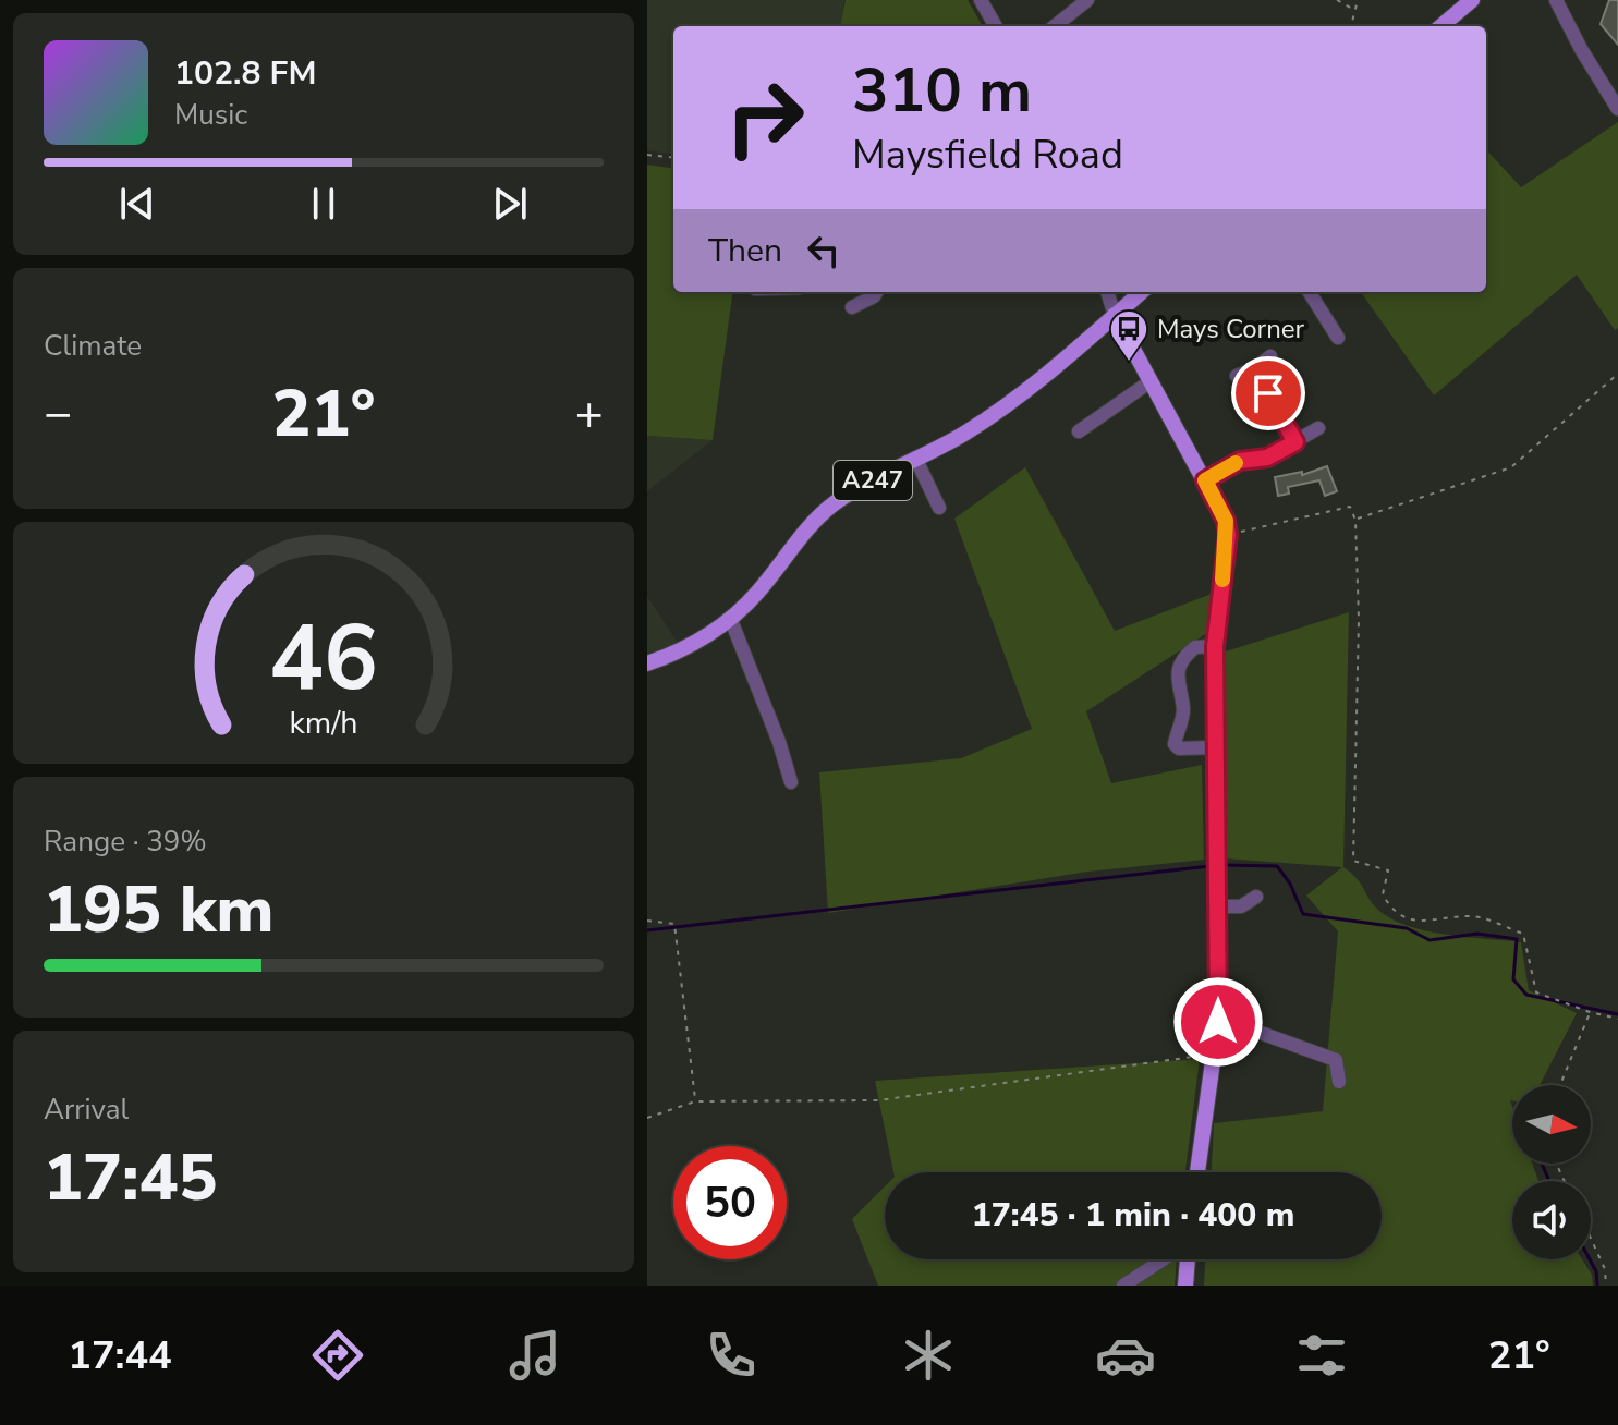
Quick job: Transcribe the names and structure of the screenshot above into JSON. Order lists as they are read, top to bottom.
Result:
{
  "streets": {
    "main road": ["A247"]
  },
  "places": {
    "bus stop": ["Mays Corner"]
  },
  "north": "right",
  "page": {
    "turn": ["310 m", "Maysfield Road"],
    "song": ["102.8 FM", "Music"],
    "then": "Then",
    "tile": [
      "Climate",
      ["Range · 39%", "195 km"],
      ["Arrival", "17:45"]
    ],
    "heat": ["−", "21°", "+"],
    "limit": "50",
    "trip": "17:45 · 1 min · 400 m",
    "tabs": ["17:44", "21°"],
    "gauge": ["46", "km/h"]
  }
}
